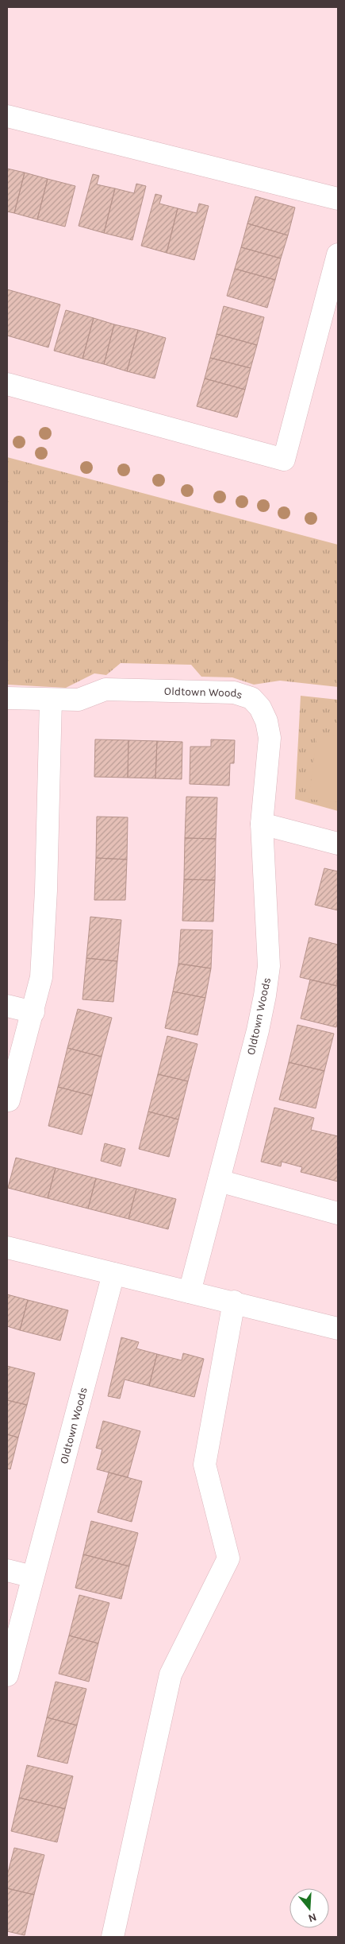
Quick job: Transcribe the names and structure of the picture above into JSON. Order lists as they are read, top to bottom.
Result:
{
  "streets": {
    "street": ["Oldtown Woods"]
  },
  "north": "bottom"
}
